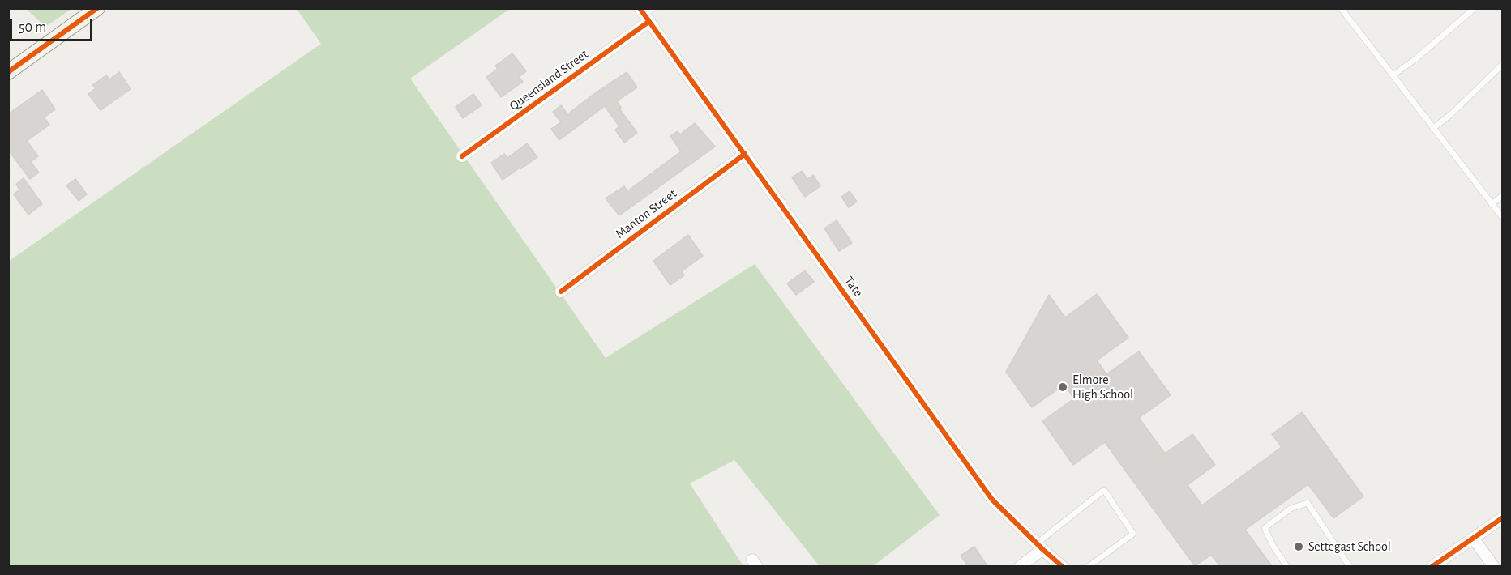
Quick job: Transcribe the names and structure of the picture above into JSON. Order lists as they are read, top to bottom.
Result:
{
  "streets": {
    "street": ["Queensland Street", "Manton Street", "Tate"]
  },
  "crossings": [
    ["Queensland Street", "Tate"],
    ["Manton Street", "Tate"]
  ],
  "places": ["Elmore High School", "Settegast School"],
  "scale_bar": "50 m"
}
